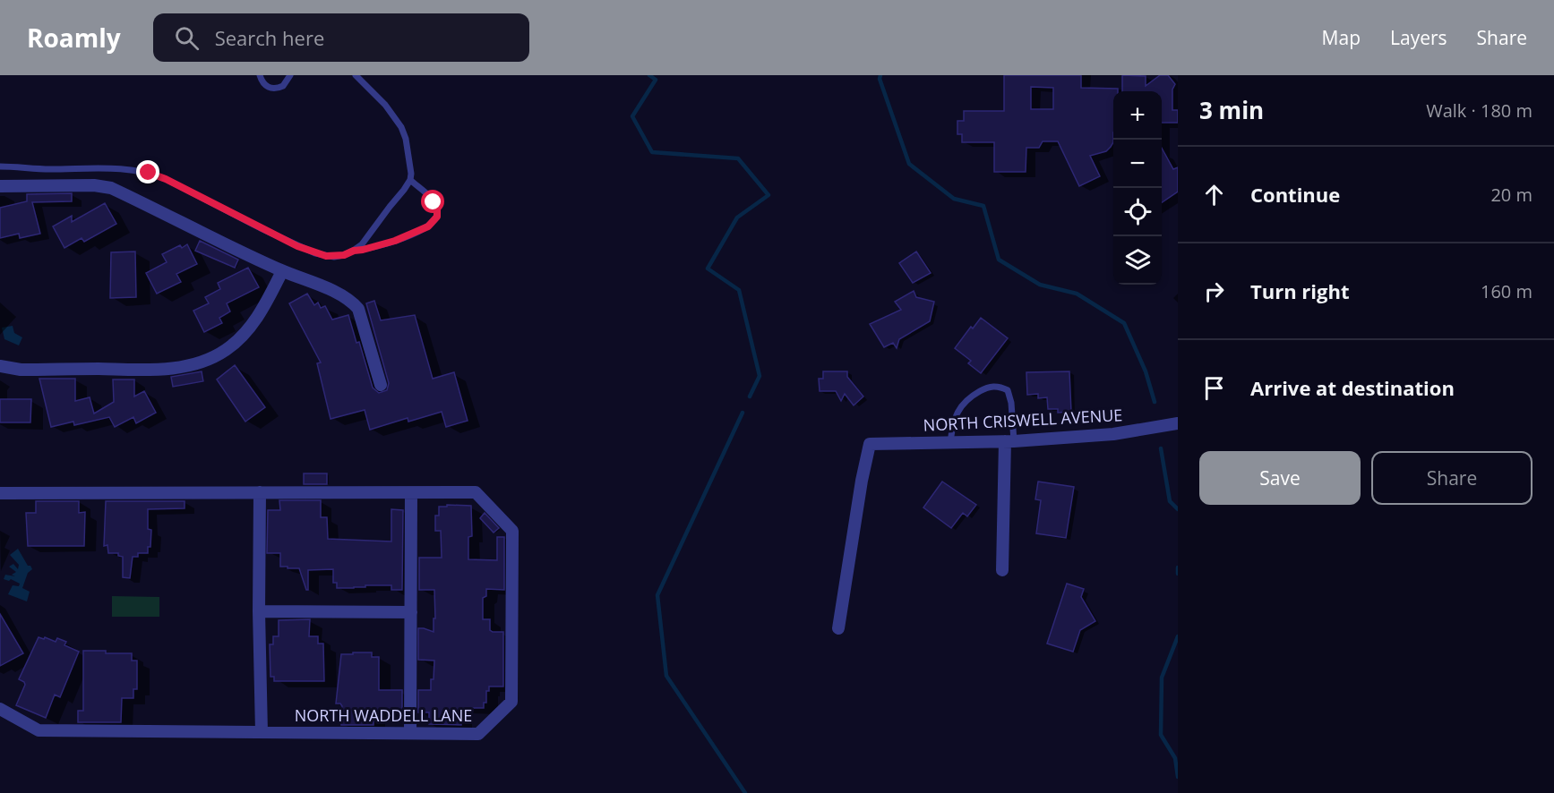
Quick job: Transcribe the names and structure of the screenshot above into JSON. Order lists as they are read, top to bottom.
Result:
{
  "streets": {
    "street": ["NORTH CRISWELL AVENUE", "NORTH WADDELL LANE"]
  },
  "page": {
    "header": "Roamly",
    "search": "Search here",
    "nav": ["Map", "Layers", "Share"],
    "heading": ["3 min", "Walk · 180 m"],
    "map_buttons": ["+", "−"],
    "list": [
      ["Continue", "20 m"],
      ["Turn right", "160 m"],
      "Arrive at destination"
    ],
    "buttons": ["Save", "Share"]
  }
}
